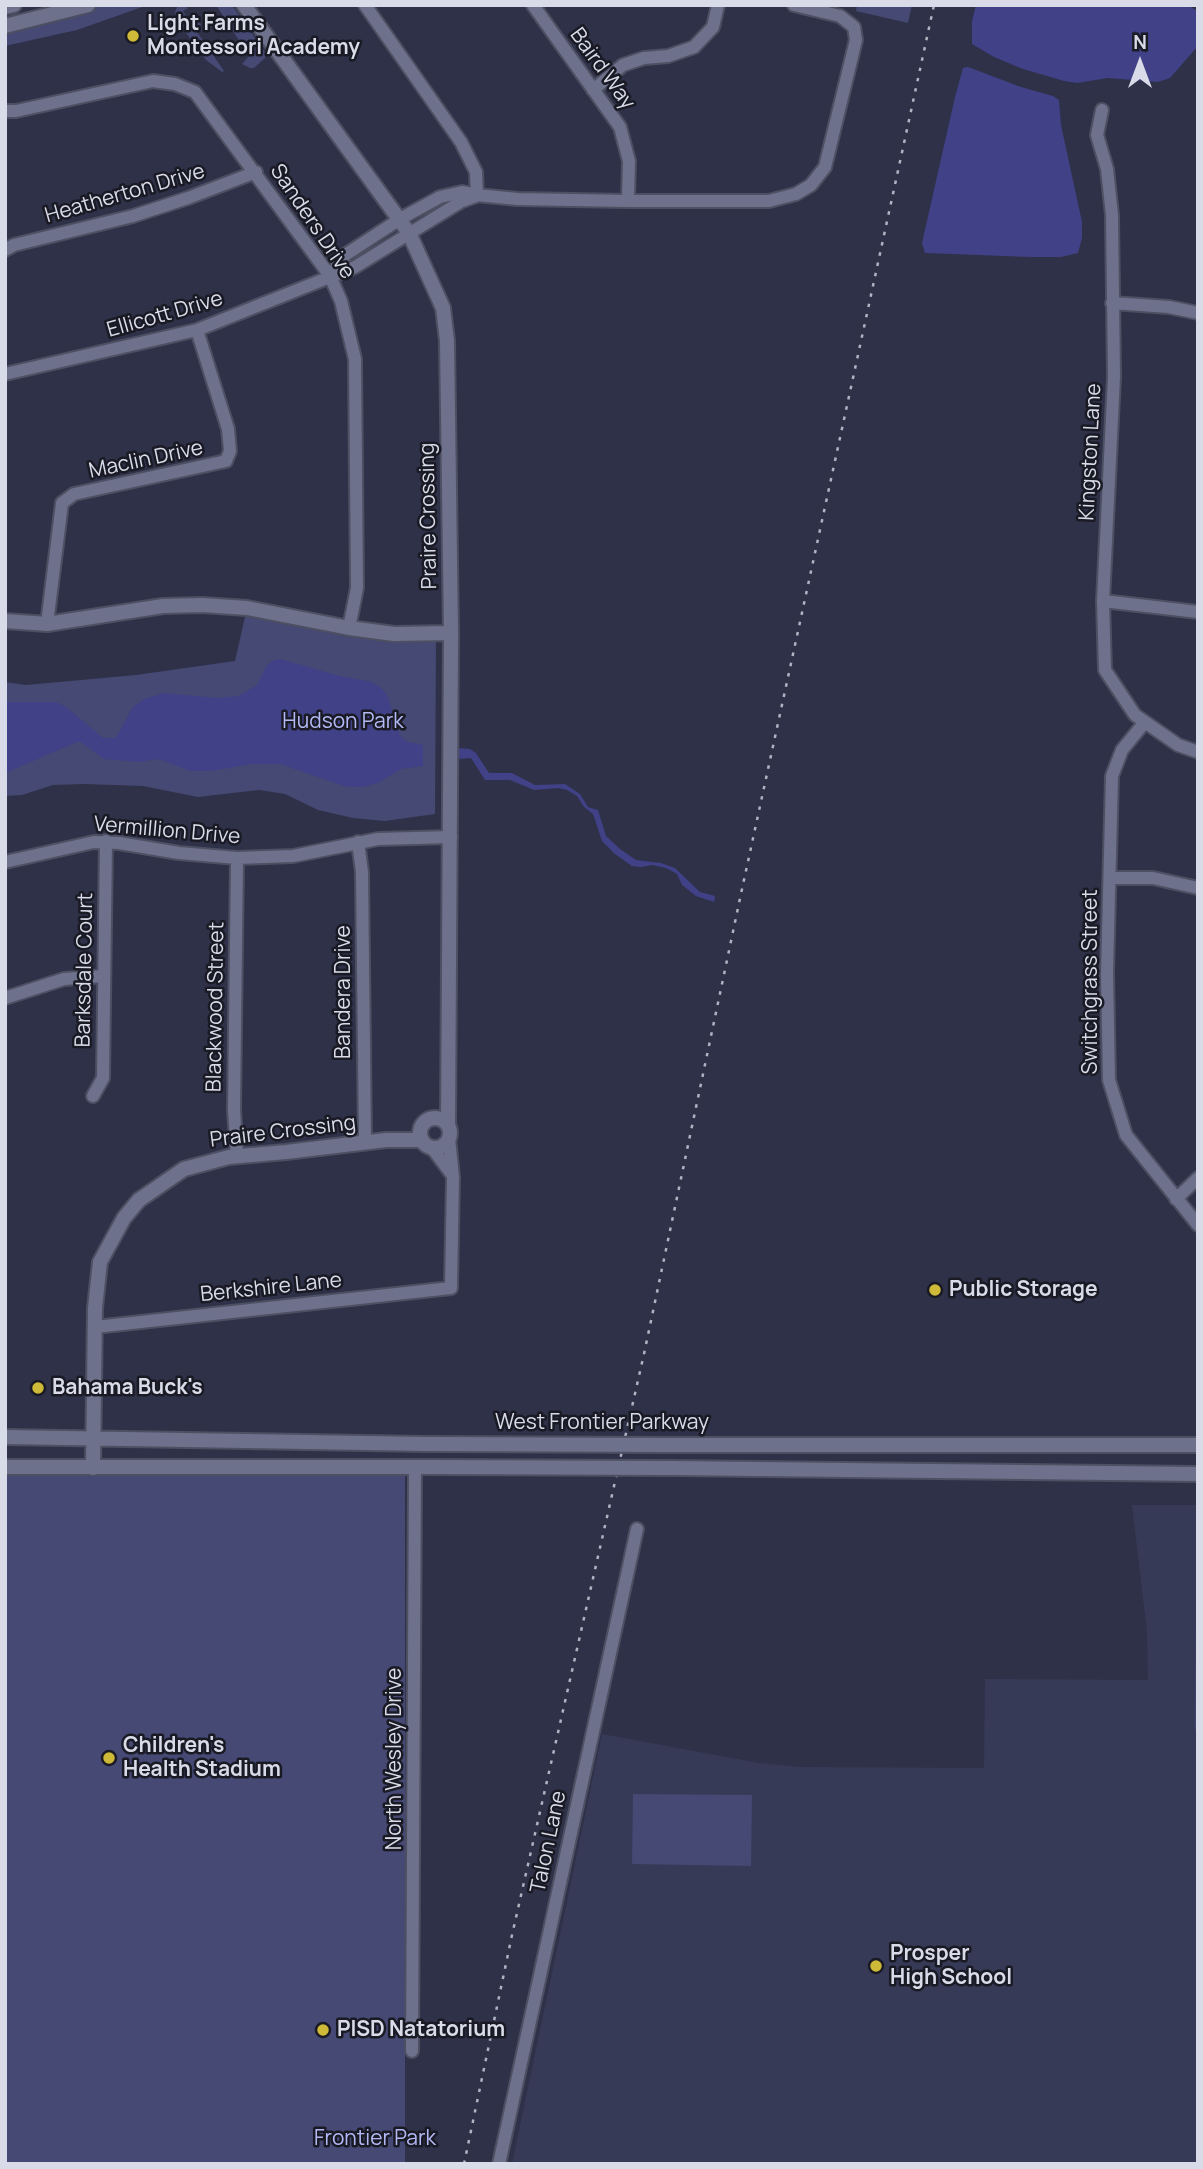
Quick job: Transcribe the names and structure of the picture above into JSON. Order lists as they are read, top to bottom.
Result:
{
  "streets": {
    "street": [
      "Baird Way",
      "Heatherton Drive",
      "Sanders Drive",
      "Ellicott Drive",
      "Kingston Lane",
      "Maclin Drive",
      "Praire Crossing",
      "Vermillion Drive",
      "Barksdale Court",
      "Switchgrass Street",
      "Bandera Drive",
      "Blackwood Street",
      "Berkshire Lane",
      "West Frontier Parkway",
      "North Wesley Drive",
      "Talon Lane"
    ]
  },
  "crossings": [
    ["Baird Way", "Ellicott Drive"],
    ["Heatherton Drive", "Sanders Drive"],
    ["Sanders Drive", "Ellicott Drive"],
    ["Ellicott Drive", "Maclin Drive"],
    ["Ellicott Drive", "Praire Crossing"],
    ["Kingston Lane", "Switchgrass Street"],
    ["Praire Crossing", "Vermillion Drive"],
    ["Praire Crossing", "Bandera Drive"],
    ["Praire Crossing", "Blackwood Street"],
    ["Praire Crossing", "Berkshire Lane"],
    ["Praire Crossing", "West Frontier Parkway"],
    ["Vermillion Drive", "Barksdale Court"],
    ["Vermillion Drive", "Bandera Drive"],
    ["Vermillion Drive", "Blackwood Street"],
    ["West Frontier Parkway", "North Wesley Drive"]
  ],
  "parks": ["Hudson Park", "Frontier Park"],
  "places": [
    "Light Farms Montessori Academy",
    "Public Storage",
    "Bahama Buck's",
    "Children's Health Stadium",
    "Prosper High School",
    "PISD Natatorium"
  ],
  "north": "top"
}
